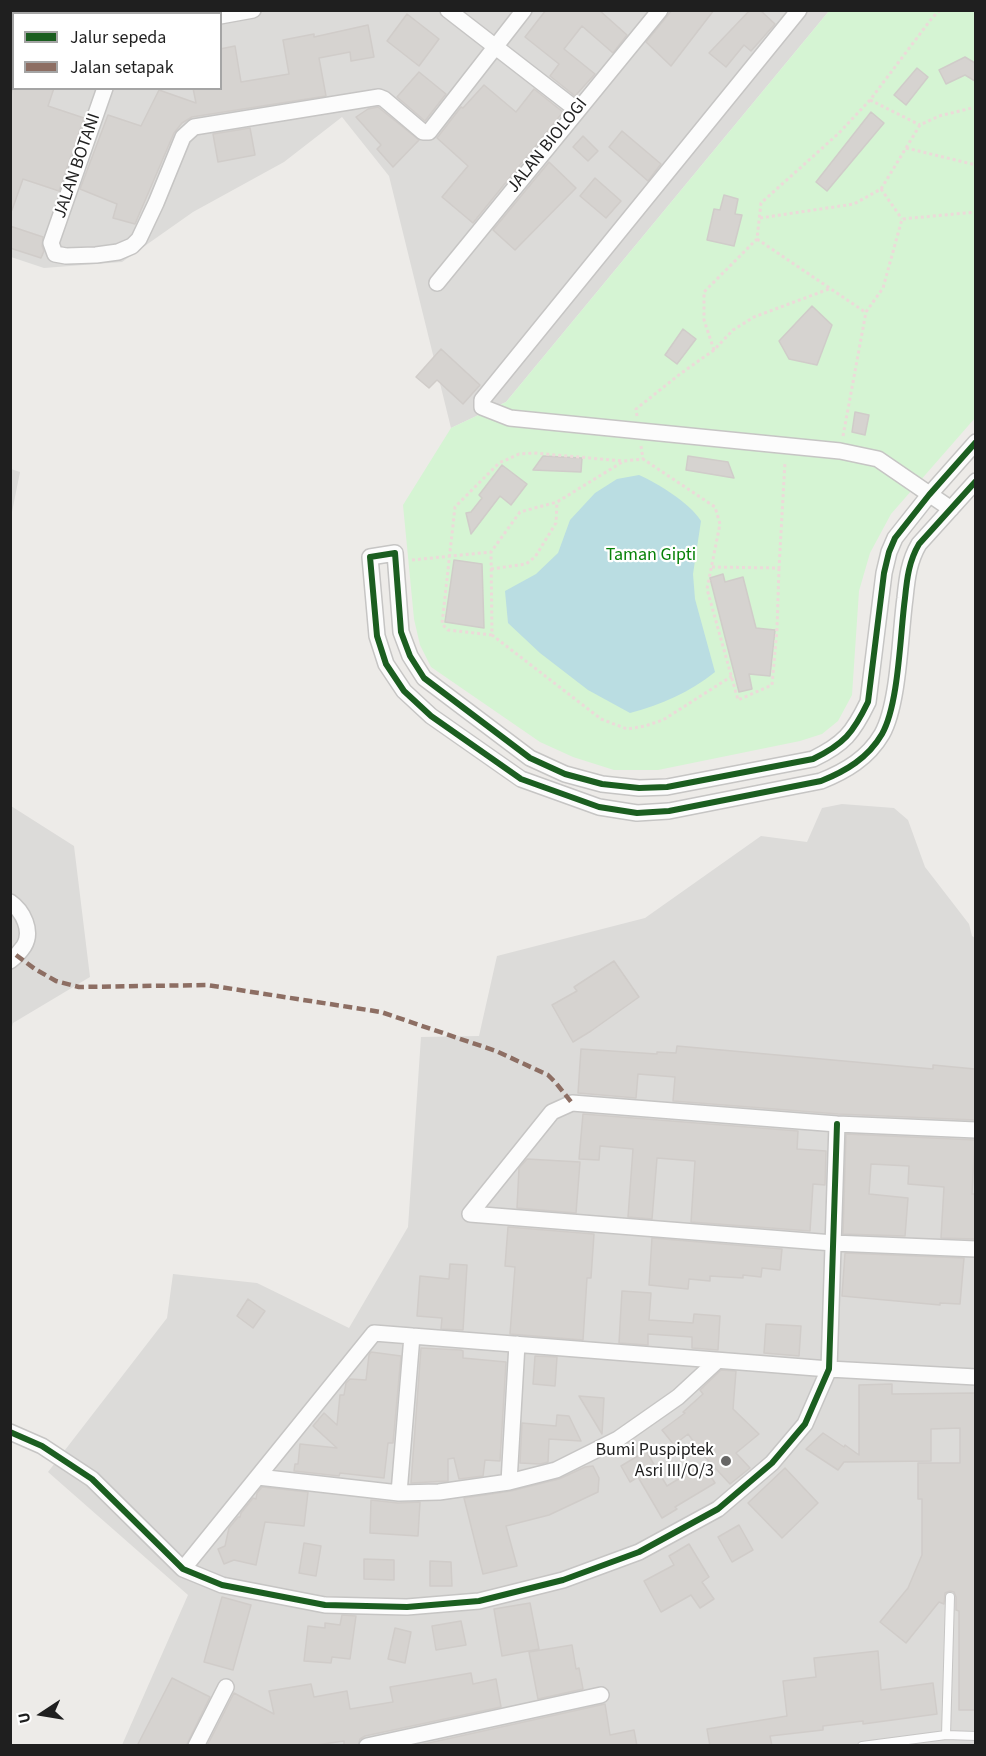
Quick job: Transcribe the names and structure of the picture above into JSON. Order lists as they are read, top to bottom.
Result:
{
  "streets": {
    "street": ["JALAN BIOLOGI", "JALAN BOTANI"]
  },
  "parks": ["Taman Gipti"],
  "places": ["Bumi Puspiptek Asri III/O/3"],
  "legend": ["Jalur sepeda", "Jalan setapak"],
  "north": "left"
}
